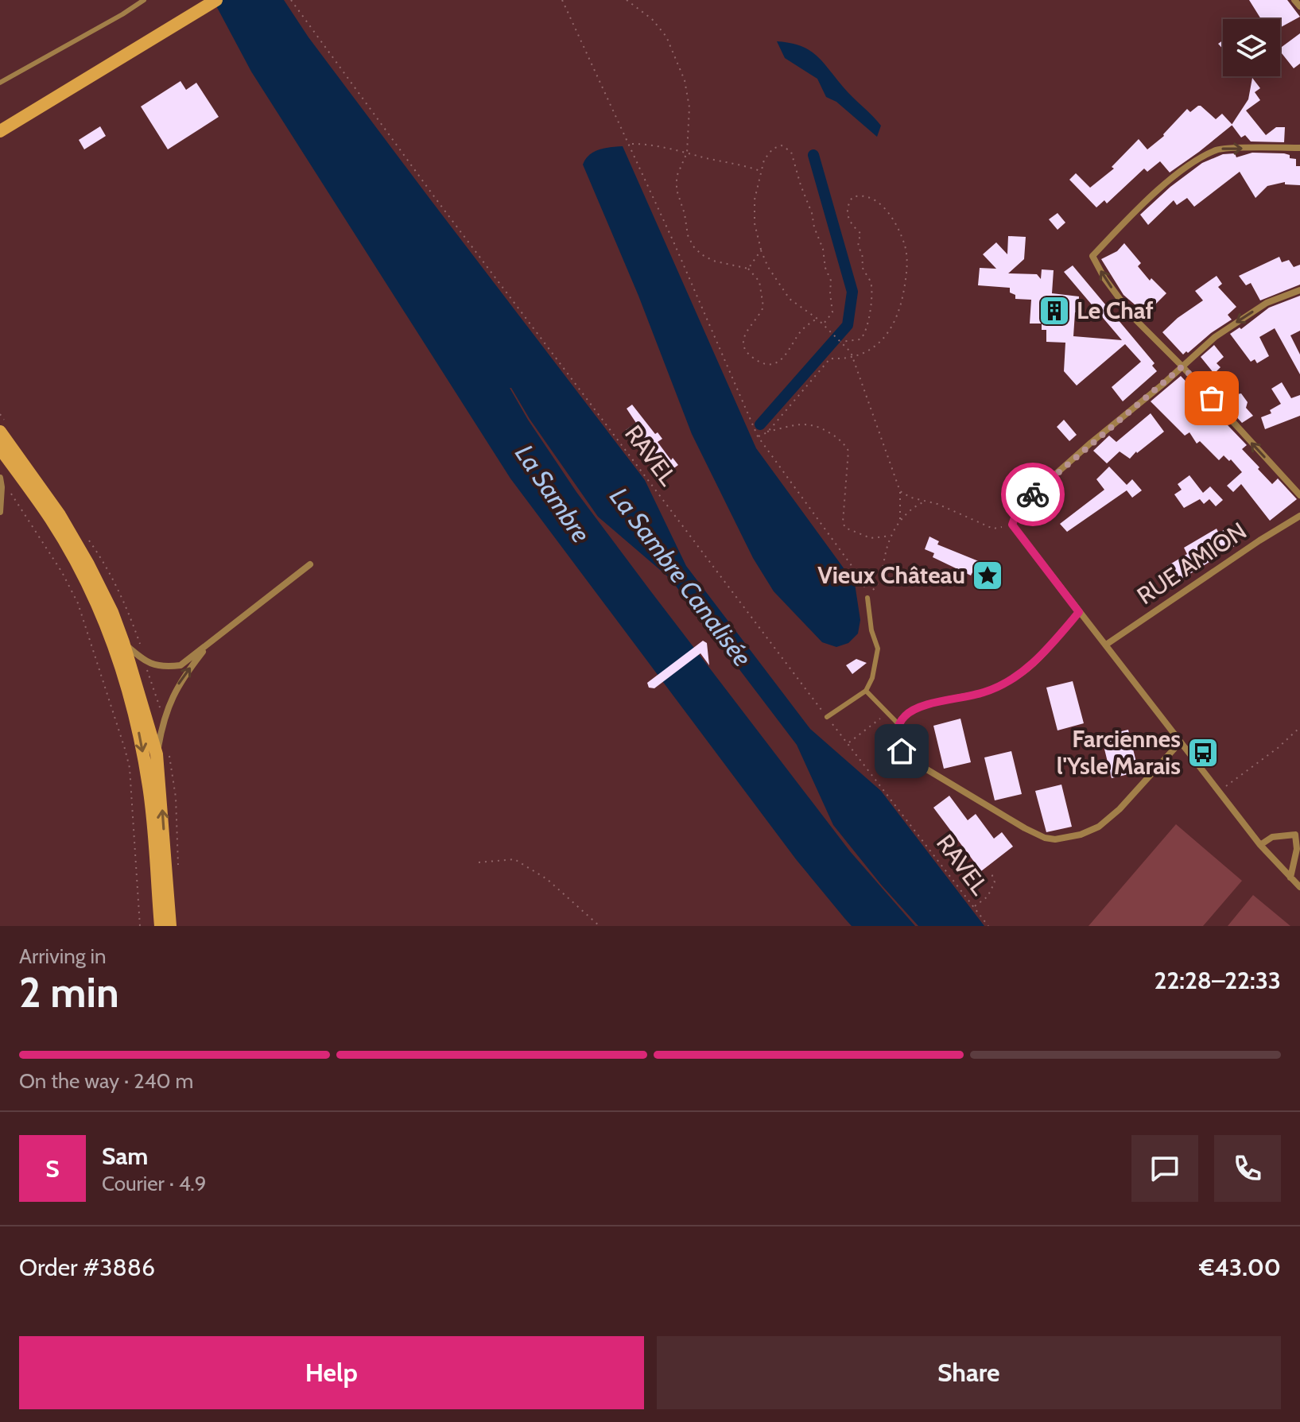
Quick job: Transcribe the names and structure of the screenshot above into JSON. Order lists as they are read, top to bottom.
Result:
{
  "streets": {
    "street": ["RUE AMION"],
    "path": ["RAVEL"]
  },
  "water": ["La Sambre", "La Sambre Canalisée"],
  "places": {
    "building": ["Le Chaf"],
    "place": ["Vieux Château"],
    "bus stop": ["Farciennes l'Ysle Marais"]
  },
  "page": {
    "heading": ["2 min", "Arriving in", "22:28–22:33"],
    "panel": [
      "Sam",
      "Courier · 4.9",
      "Order #3886",
      "€43.00"
    ],
    "bar": "On the way · 240 m",
    "round": "S",
    "buttons": ["Help", "Share"]
  }
}
